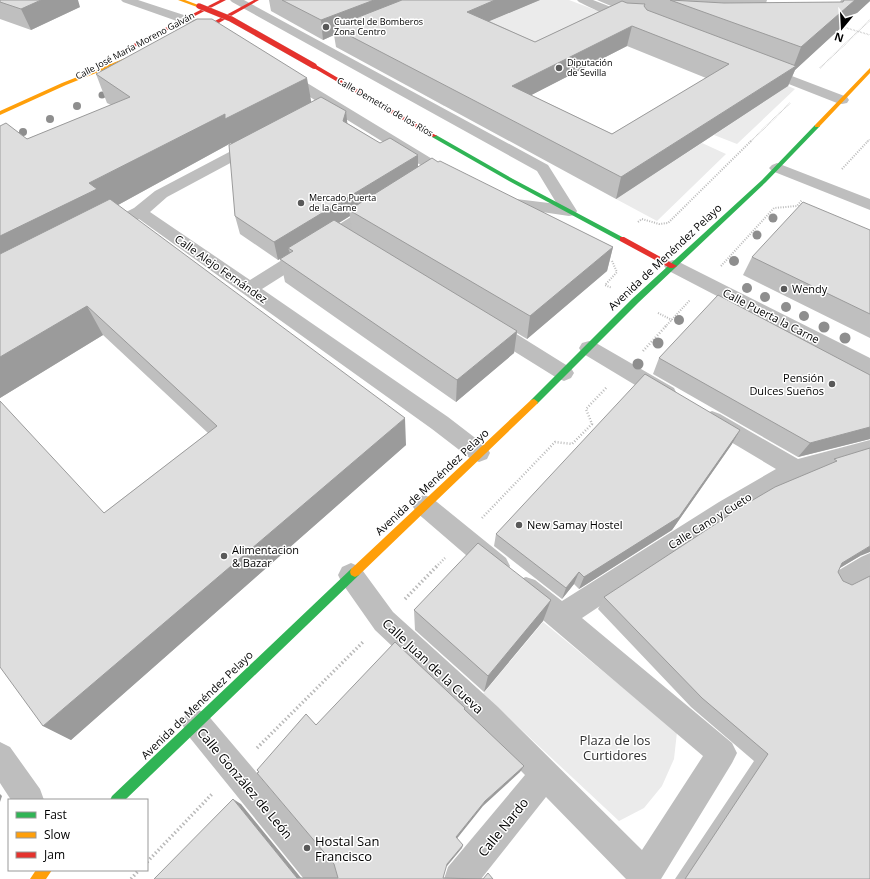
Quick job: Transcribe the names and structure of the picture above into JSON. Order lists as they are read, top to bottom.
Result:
{
  "streets": {
    "main road": ["Calle José María Moreno Galván", "Calle Demetrio de los Ríos", "Avenida de Menéndez Pelayo"],
    "street": [
      "Calle Alejo Fernández",
      "Calle Puerta la Carne",
      "Calle Cano y Cueto",
      "Calle Juan de la Cueva",
      "Calle González de León",
      "Calle Nardo"
    ]
  },
  "crossings": [
    ["Calle José María Moreno Galván", "Calle Demetrio de los Ríos"],
    ["Calle Demetrio de los Ríos", "Avenida de Menéndez Pelayo"],
    ["Calle Demetrio de los Ríos", "Calle Puerta la Carne"],
    ["Avenida de Menéndez Pelayo", "Calle Alejo Fernández"],
    ["Avenida de Menéndez Pelayo", "Calle Puerta la Carne"],
    ["Avenida de Menéndez Pelayo", "Calle Juan de la Cueva"],
    ["Avenida de Menéndez Pelayo", "Calle González de León"],
    ["Calle Juan de la Cueva", "Calle Nardo"]
  ],
  "parks": ["Plaza de los Curtidores"],
  "places": [
    "Cuartel de Bomberos Zona Centro",
    "Diputación de Sevilla",
    "Mercado Puerta de la Carne",
    "Wendy",
    "Pensión Dulces Sueños",
    "New Samay Hostel",
    "Alimentacion & Bazar",
    "Hostal San Francisco"
  ],
  "legend": ["Fast", "Slow", "Jam"],
  "north": "bottom"
}
